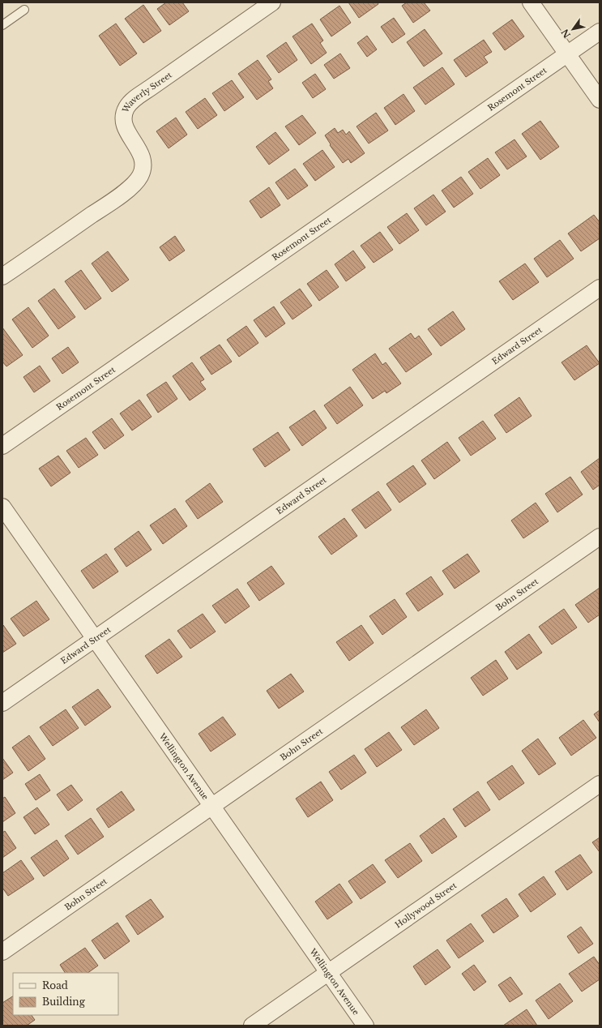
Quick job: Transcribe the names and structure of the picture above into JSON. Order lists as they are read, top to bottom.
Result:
{
  "streets": {
    "street": [
      "Rosemont Street",
      "Waverly Street",
      "Edward Street",
      "Bohn Street",
      "Wellington Avenue",
      "Hollywood Street"
    ]
  },
  "crossings": [
    ["Edward Street", "Wellington Avenue"],
    ["Bohn Street", "Wellington Avenue"],
    ["Wellington Avenue", "Hollywood Street"]
  ],
  "legend": ["Road", "Building"],
  "north": "bottom left"
}
